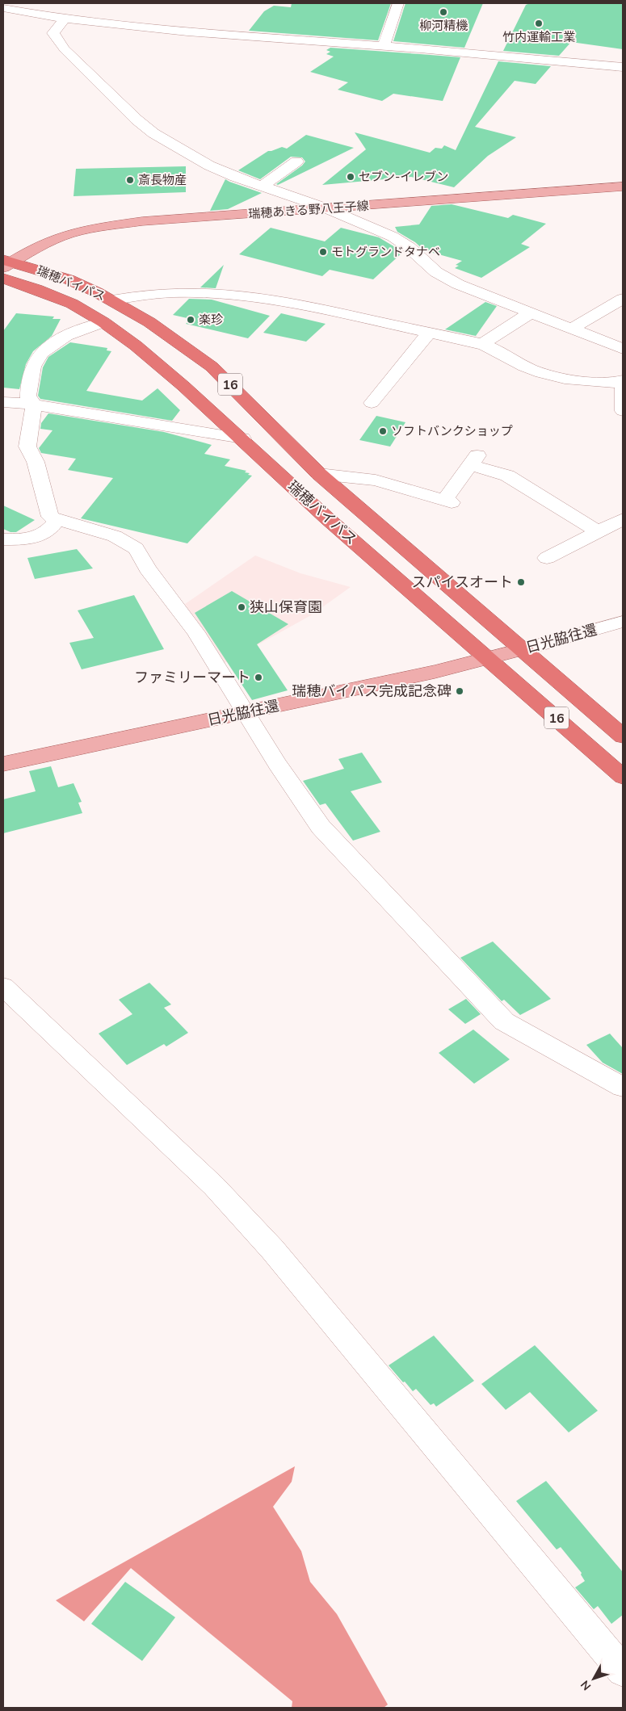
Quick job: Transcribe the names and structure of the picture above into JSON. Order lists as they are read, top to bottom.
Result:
{
  "streets": {
    "highway": ["瑞穂バイパス", "16"],
    "main road": ["瑞穂あきる野八王子線", "日光脇往還"]
  },
  "crossings": [
    ["瑞穂あきる野八王子線", "瑞穂バイパス"],
    ["瑞穂バイパス", "日光脇往還"]
  ],
  "places": [
    "柳河精機",
    "竹内運輸工業",
    "セブン-イレブン",
    "斎長物産",
    "モトグランドタナベ",
    "楽珍",
    "ソフトバンクショップ",
    "スパイスオート",
    "狭山保育園",
    "ファミリーマート",
    "瑞穂バイパス完成記念碑"
  ],
  "north": "bottom left"
}
